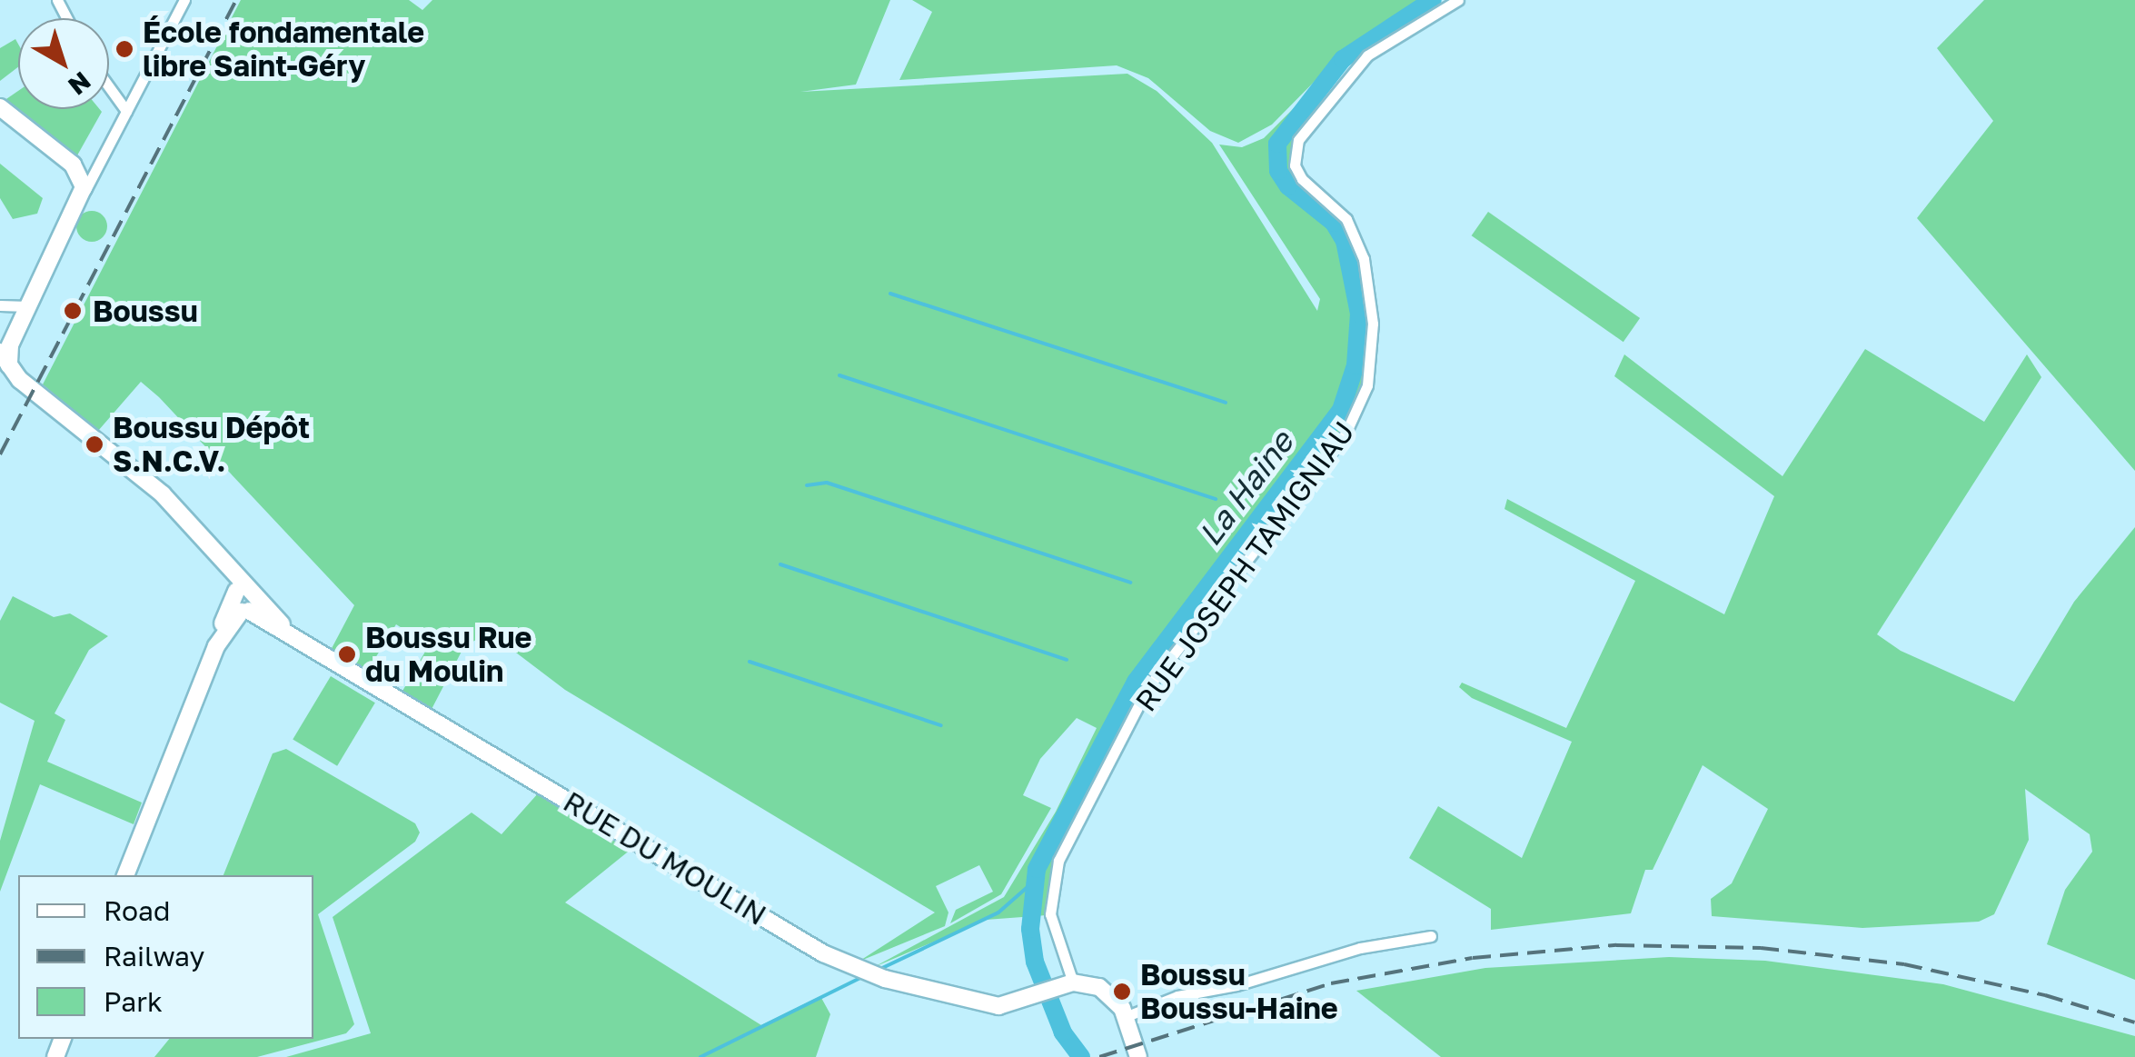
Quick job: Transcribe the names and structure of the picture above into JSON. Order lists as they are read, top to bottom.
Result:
{
  "streets": {
    "street": ["RUE JOSEPH TAMIGNIAU", "RUE DU MOULIN"]
  },
  "crossings": [
    ["RUE JOSEPH TAMIGNIAU", "RUE DU MOULIN"]
  ],
  "water": ["La Haine"],
  "places": [
    "École fondamentale libre Saint-Géry",
    "Boussu",
    "Boussu Dépôt S.N.C.V.",
    "Boussu Rue du Moulin",
    "Boussu Boussu-Haine"
  ],
  "legend": ["Road", "Railway", "Park"],
  "north": "bottom right"
}
